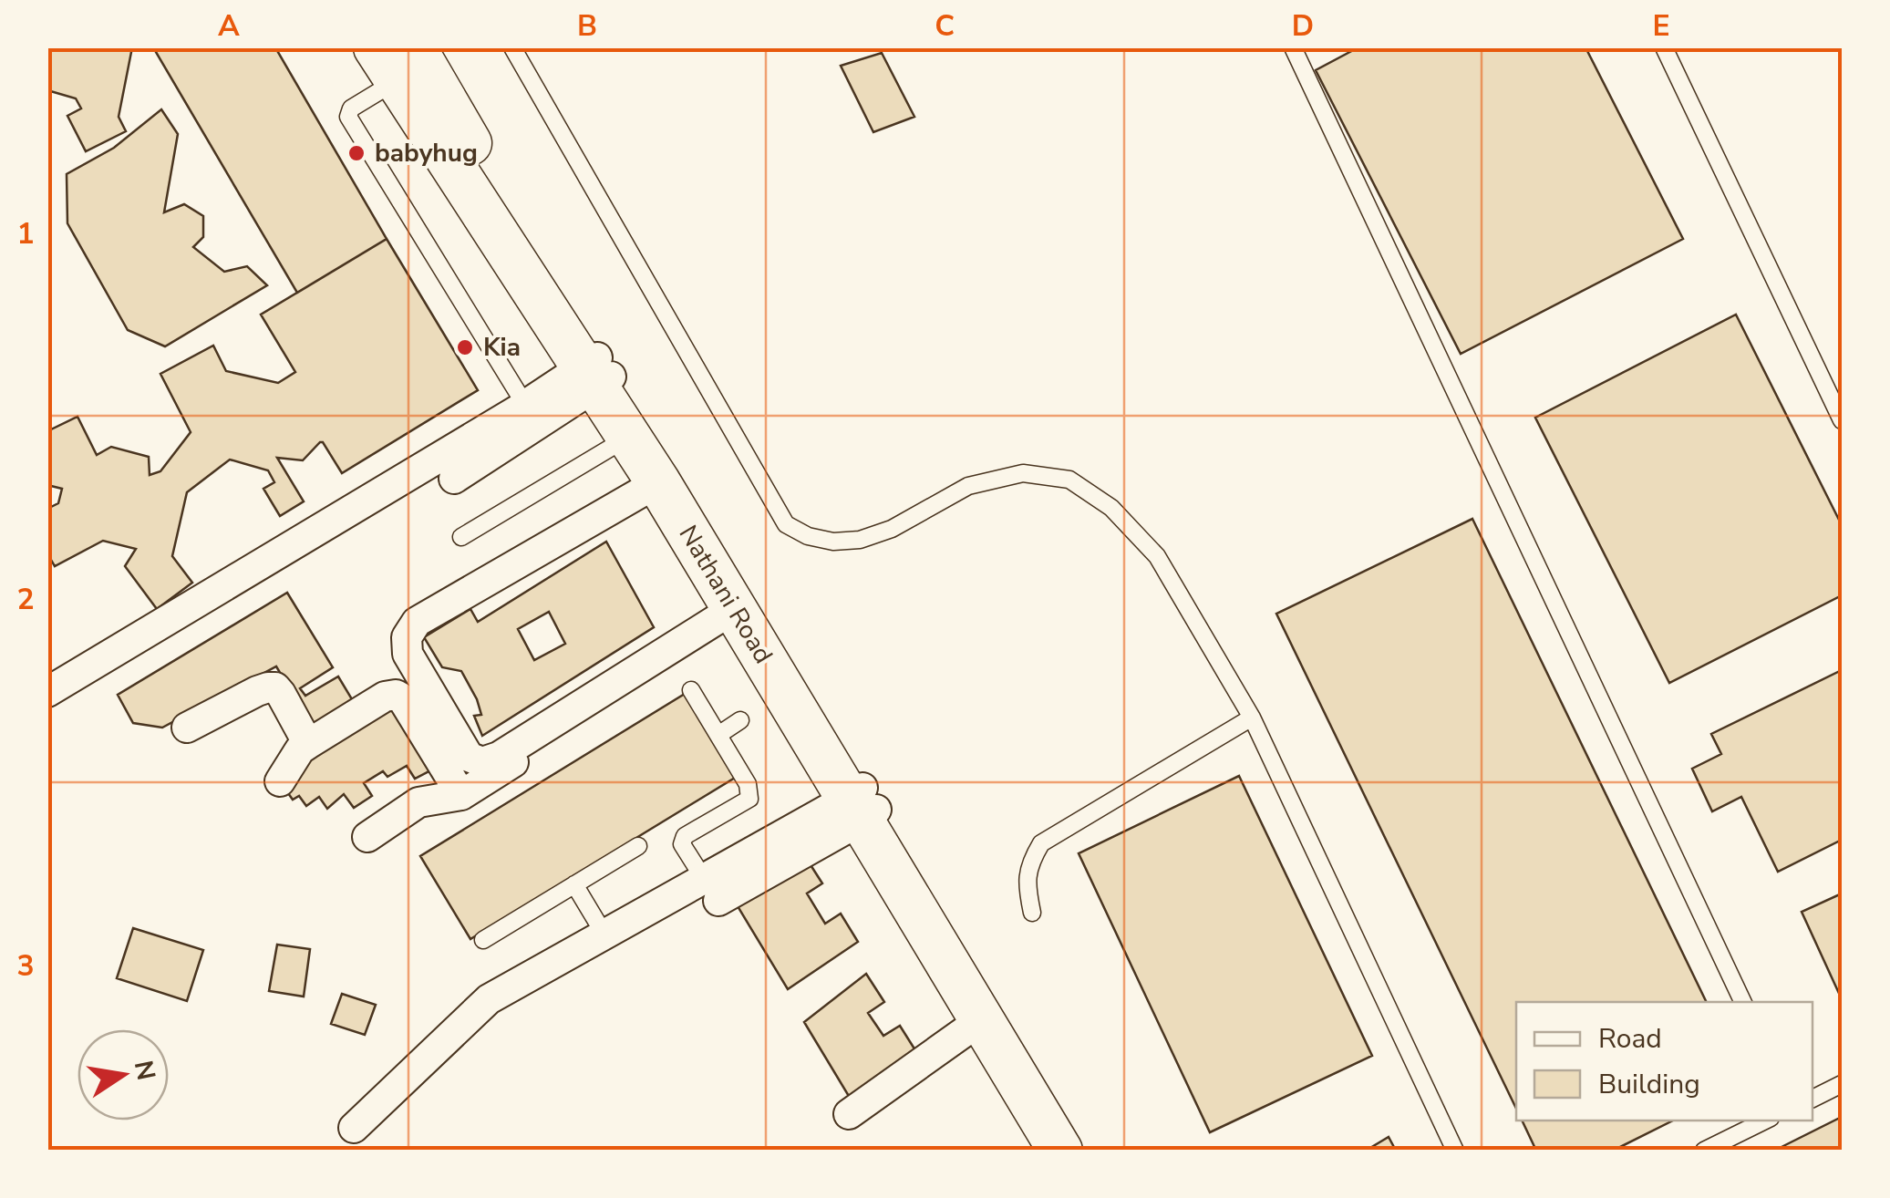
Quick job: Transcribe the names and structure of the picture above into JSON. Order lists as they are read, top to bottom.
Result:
{
  "streets": {
    "street": ["Nathani Road"]
  },
  "places": ["babyhug", "Kia"],
  "legend": ["Road", "Building"],
  "north": "right",
  "grid": {
    "columns": [
      "A",
      "B",
      "C",
      "D",
      "E"
    ],
    "rows": ["1", "2", "3"]
  }
}
